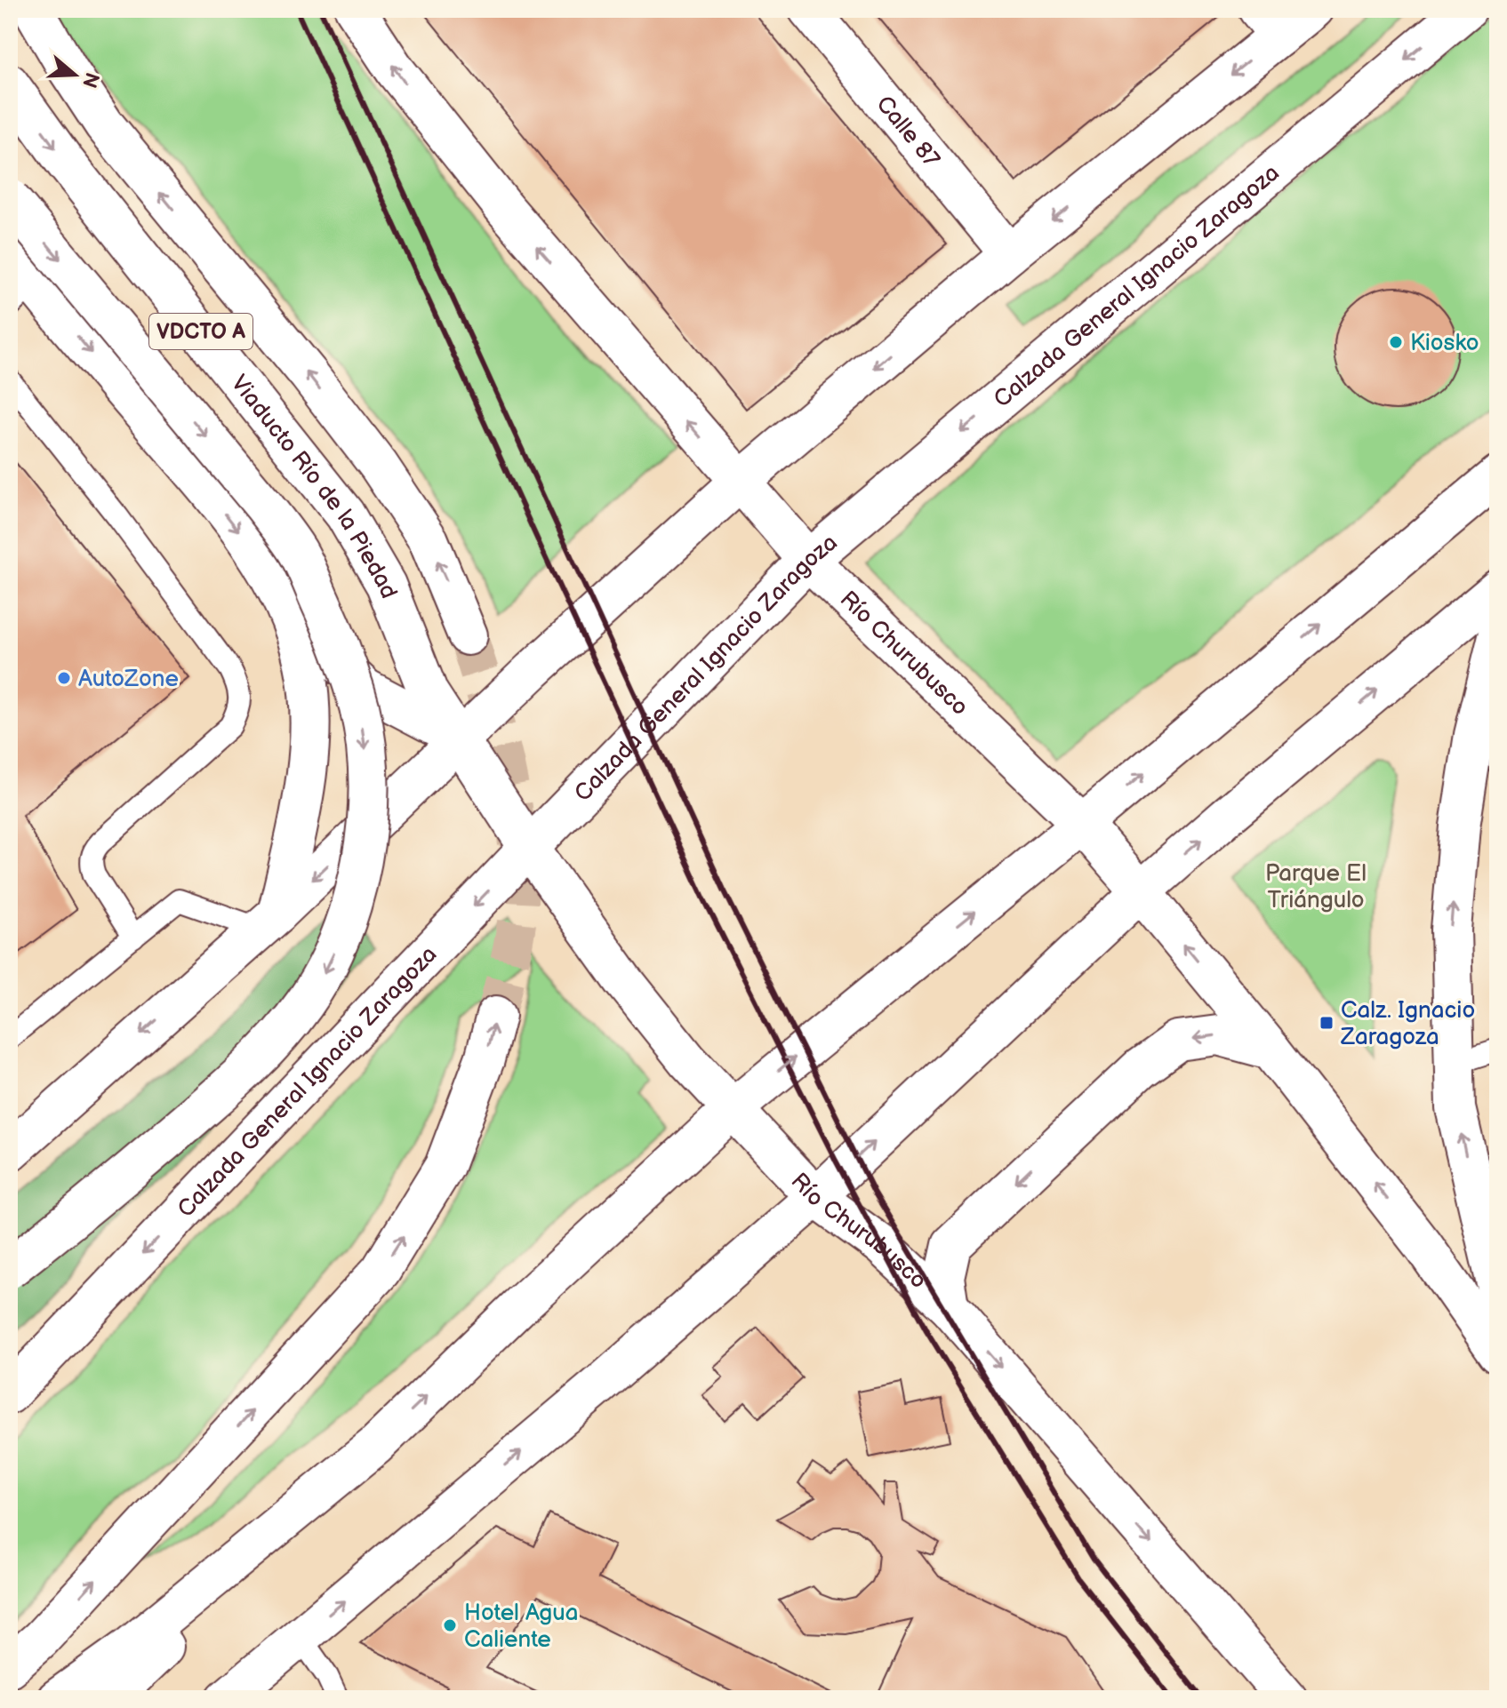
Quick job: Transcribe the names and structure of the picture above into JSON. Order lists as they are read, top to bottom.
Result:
{
  "streets": {
    "main road": [
      "Calle 87",
      "Calzada General Ignacio Zaragoza",
      "VDCTO A",
      "Viaducto Río de la Piedad",
      "Río Churubusco"
    ]
  },
  "crossings": [
    ["Calzada General Ignacio Zaragoza", "Río Churubusco"],
    ["Viaducto Río de la Piedad", "Río Churubusco"]
  ],
  "parks": ["Parque El Triángulo"],
  "places": {
    "other": ["Kiosko", "AutoZone", "Hotel Agua Caliente"],
    "transit": ["Calz. Ignacio Zaragoza"]
  },
  "north": "right"
}
